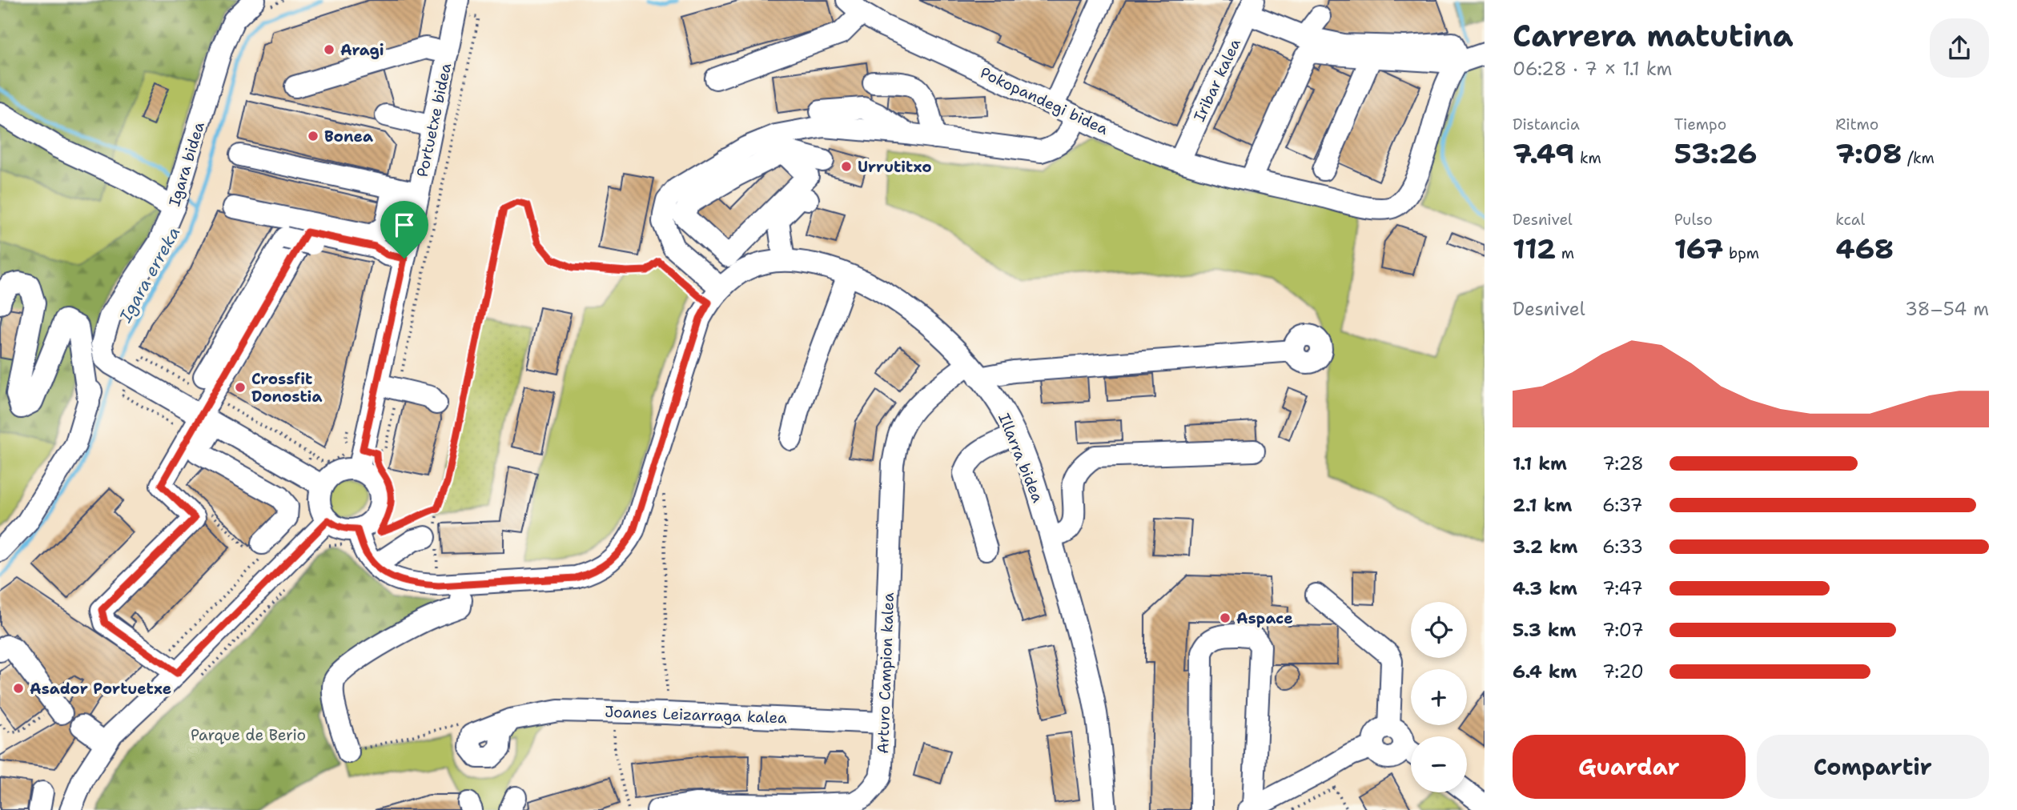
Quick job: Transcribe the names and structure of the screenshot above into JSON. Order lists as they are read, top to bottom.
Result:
{
  "streets": {
    "street": [
      "Iribar kalea",
      "Pokopandegi bidea",
      "Portuetxe bidea",
      "Igara bidea",
      "Illarra bidea",
      "Arturo Campion kalea",
      "Joanes Leizarraga kalea"
    ]
  },
  "crossings": [
    ["Iribar kalea", "Pokopandegi bidea"],
    ["Illarra bidea", "Arturo Campion kalea"],
    ["Arturo Campion kalea", "Joanes Leizarraga kalea"]
  ],
  "water": ["Igara erreka"],
  "parks": ["Parque de Berio"],
  "places": [
    "Aragi",
    "Bonea",
    "Urrutitxo",
    "Crossfit Donostia",
    "Aspace",
    "Asador Portuetxe"
  ],
  "page": {
    "heading": ["Carrera matutina", "06:28 · 7 × 1.1 km"],
    "stats": [
      ["Distancia", "7.49 km"],
      ["Tiempo", "53:26"],
      ["Ritmo", "7:08 /km"],
      ["Desnivel", "112 m"],
      ["Pulso", "167 bpm"],
      ["kcal", "468"]
    ],
    "chart": ["Desnivel", "38–54 m"],
    "list": [
      {
        "name": "1.1 km",
        "note": "7:28"
      },
      {
        "name": "2.1 km",
        "note": "6:37"
      },
      {
        "name": "3.2 km",
        "note": "6:33"
      },
      {
        "name": "4.3 km",
        "note": "7:47"
      },
      {
        "name": "5.3 km",
        "note": "7:07"
      },
      {
        "name": "6.4 km",
        "note": "7:20"
      }
    ],
    "map_buttons": ["+", "−"],
    "buttons": ["Guardar", "Compartir"]
  }
}
